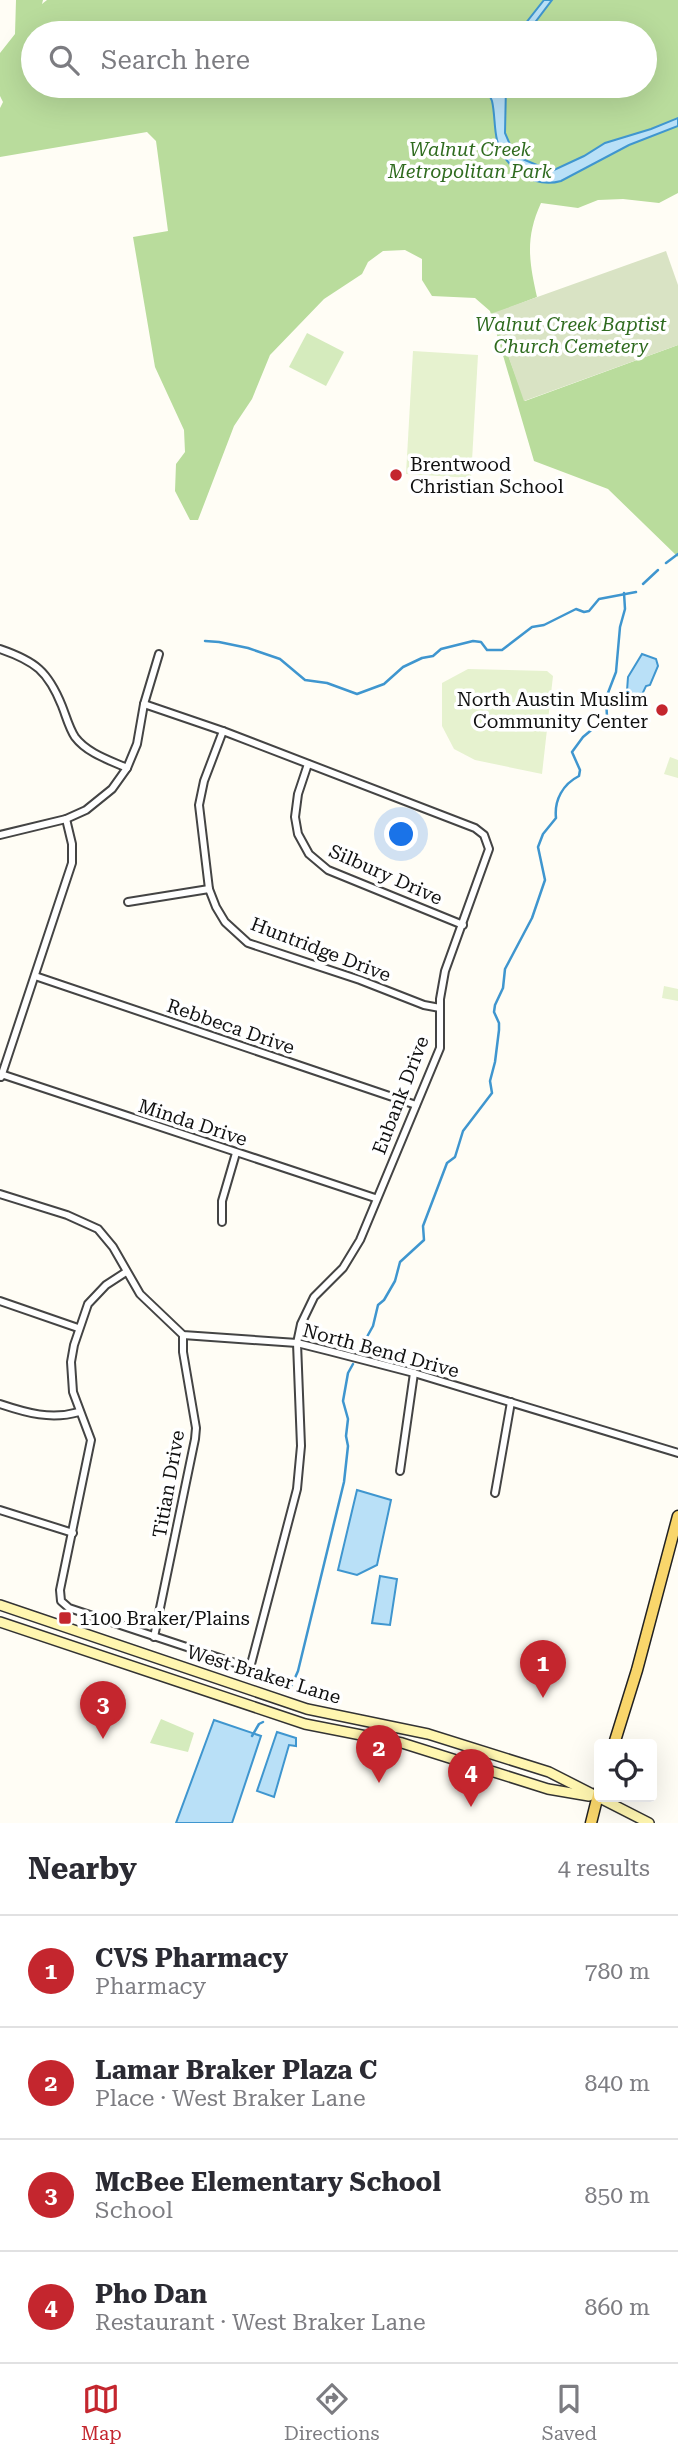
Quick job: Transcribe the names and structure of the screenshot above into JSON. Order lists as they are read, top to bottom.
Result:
{
  "streets": {
    "main road": ["West Braker Lane"],
    "street": [
      "Silbury Drive",
      "Huntridge Drive",
      "Rebbeca Drive",
      "Eubank Drive",
      "Minda Drive",
      "North Bend Drive",
      "Titian Drive"
    ]
  },
  "crossings": [
    ["Silbury Drive", "Eubank Drive"],
    ["Huntridge Drive", "Eubank Drive"],
    ["Rebbeca Drive", "Eubank Drive"],
    ["Eubank Drive", "Minda Drive"],
    ["Eubank Drive", "North Bend Drive"],
    ["Eubank Drive", "Titian Drive"],
    ["North Bend Drive", "Titian Drive"]
  ],
  "parks": ["Walnut Creek Metropolitan Park", "Walnut Creek Baptist Church Cemetery"],
  "places": {
    "other": ["Brentwood Christian School", "North Austin Muslim Community Center"],
    "transit": ["1100 Braker/Plains"]
  },
  "page": {
    "search": "Search here",
    "pins": [
      "1",
      "3",
      "2",
      "4"
    ],
    "heading": ["Nearby", "4 results"],
    "list": [
      {
        "mark": "1",
        "name": "CVS Pharmacy",
        "note": "Pharmacy",
        "value": "780 m"
      },
      {
        "mark": "2",
        "name": "Lamar Braker Plaza C",
        "note": "Place · West Braker Lane",
        "value": "840 m"
      },
      {
        "mark": "3",
        "name": "McBee Elementary School",
        "note": "School",
        "value": "850 m"
      },
      {
        "mark": "4",
        "name": "Pho Dan",
        "note": "Restaurant · West Braker Lane",
        "value": "860 m"
      }
    ],
    "nav": ["Map", "Directions", "Saved"]
  }
}
